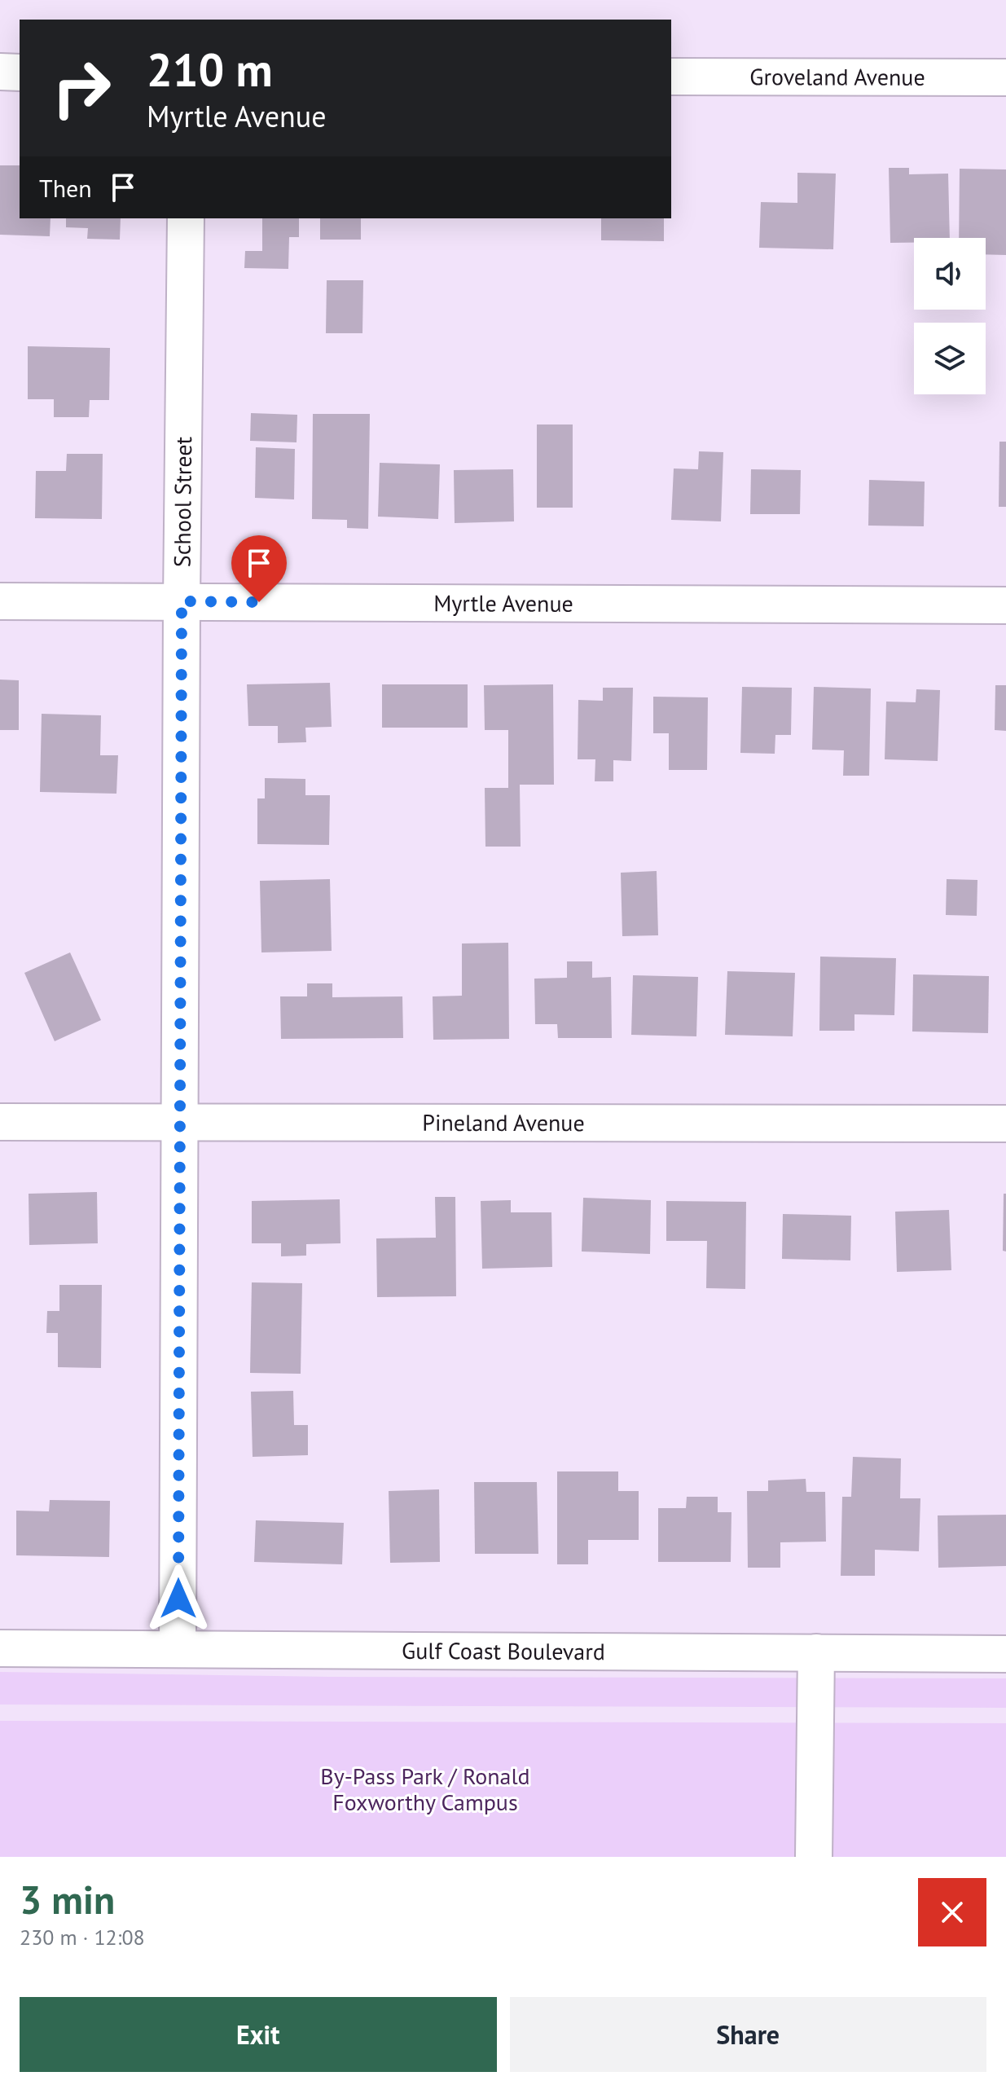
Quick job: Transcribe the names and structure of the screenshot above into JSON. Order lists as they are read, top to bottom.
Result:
{
  "streets": {
    "street": [
      "Groveland Avenue",
      "School Street",
      "Myrtle Avenue",
      "Pineland Avenue",
      "Gulf Coast Boulevard"
    ]
  },
  "crossings": [
    ["School Street", "Myrtle Avenue"],
    ["School Street", "Pineland Avenue"],
    ["School Street", "Gulf Coast Boulevard"]
  ],
  "parks": ["By-Pass Park / Ronald Foxworthy Campus"],
  "page": {
    "turn": ["210 m", "Myrtle Avenue"],
    "then": "Then",
    "heading": ["3 min", "230 m · 12:08"],
    "buttons": ["Exit", "Share"]
  }
}
